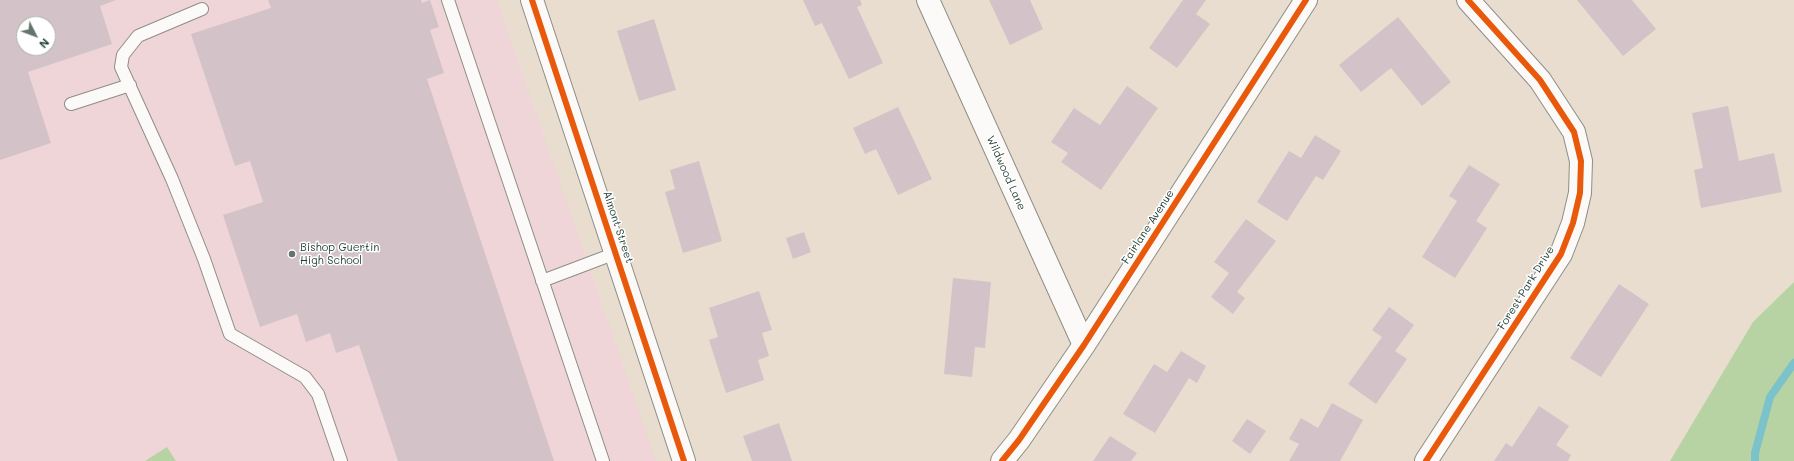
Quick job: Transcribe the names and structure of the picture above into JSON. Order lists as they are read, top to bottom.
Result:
{
  "streets": {
    "street": [
      "Wildwood Lane",
      "Almont Street",
      "Fairlane Avenue",
      "Forest Park Drive"
    ]
  },
  "crossings": [
    ["Wildwood Lane", "Fairlane Avenue"]
  ],
  "places": ["Bishop Guertin High School"],
  "north": "bottom right"
}
